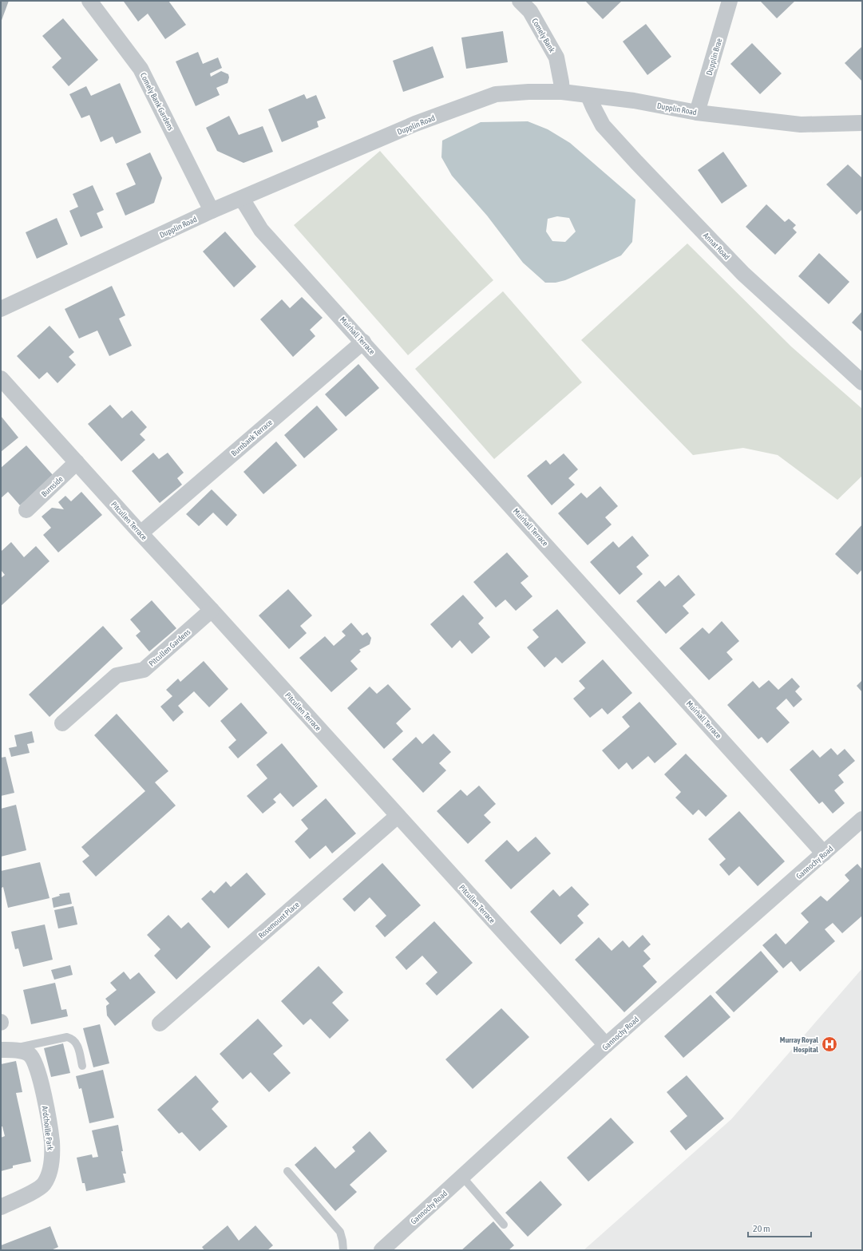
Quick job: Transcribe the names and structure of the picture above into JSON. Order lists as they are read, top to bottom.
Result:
{
  "streets": {
    "street": [
      "Comely Bank",
      "Dupplin Brae",
      "Comely Bank Gardens",
      "Dupplin Road",
      "Annat Road",
      "Muirhall Terrace",
      "Burnbank Terrace",
      "Burnside",
      "Pitcullen Terrace",
      "Pitcullen Gardens",
      "Gannochy Road",
      "Rosemount Place",
      "Ardchoille Park"
    ]
  },
  "crossings": [
    ["Comely Bank", "Dupplin Road"],
    ["Dupplin Brae", "Dupplin Road"],
    ["Comely Bank Gardens", "Dupplin Road"],
    ["Dupplin Road", "Annat Road"],
    ["Dupplin Road", "Muirhall Terrace"],
    ["Muirhall Terrace", "Burnbank Terrace"],
    ["Muirhall Terrace", "Gannochy Road"],
    ["Burnbank Terrace", "Pitcullen Terrace"],
    ["Burnside", "Pitcullen Terrace"],
    ["Pitcullen Terrace", "Pitcullen Gardens"],
    ["Pitcullen Terrace", "Gannochy Road"],
    ["Pitcullen Terrace", "Rosemount Place"]
  ],
  "places": {
    "hospital": ["Murray Royal Hospital"]
  },
  "scale_bar": "20 m"
}
